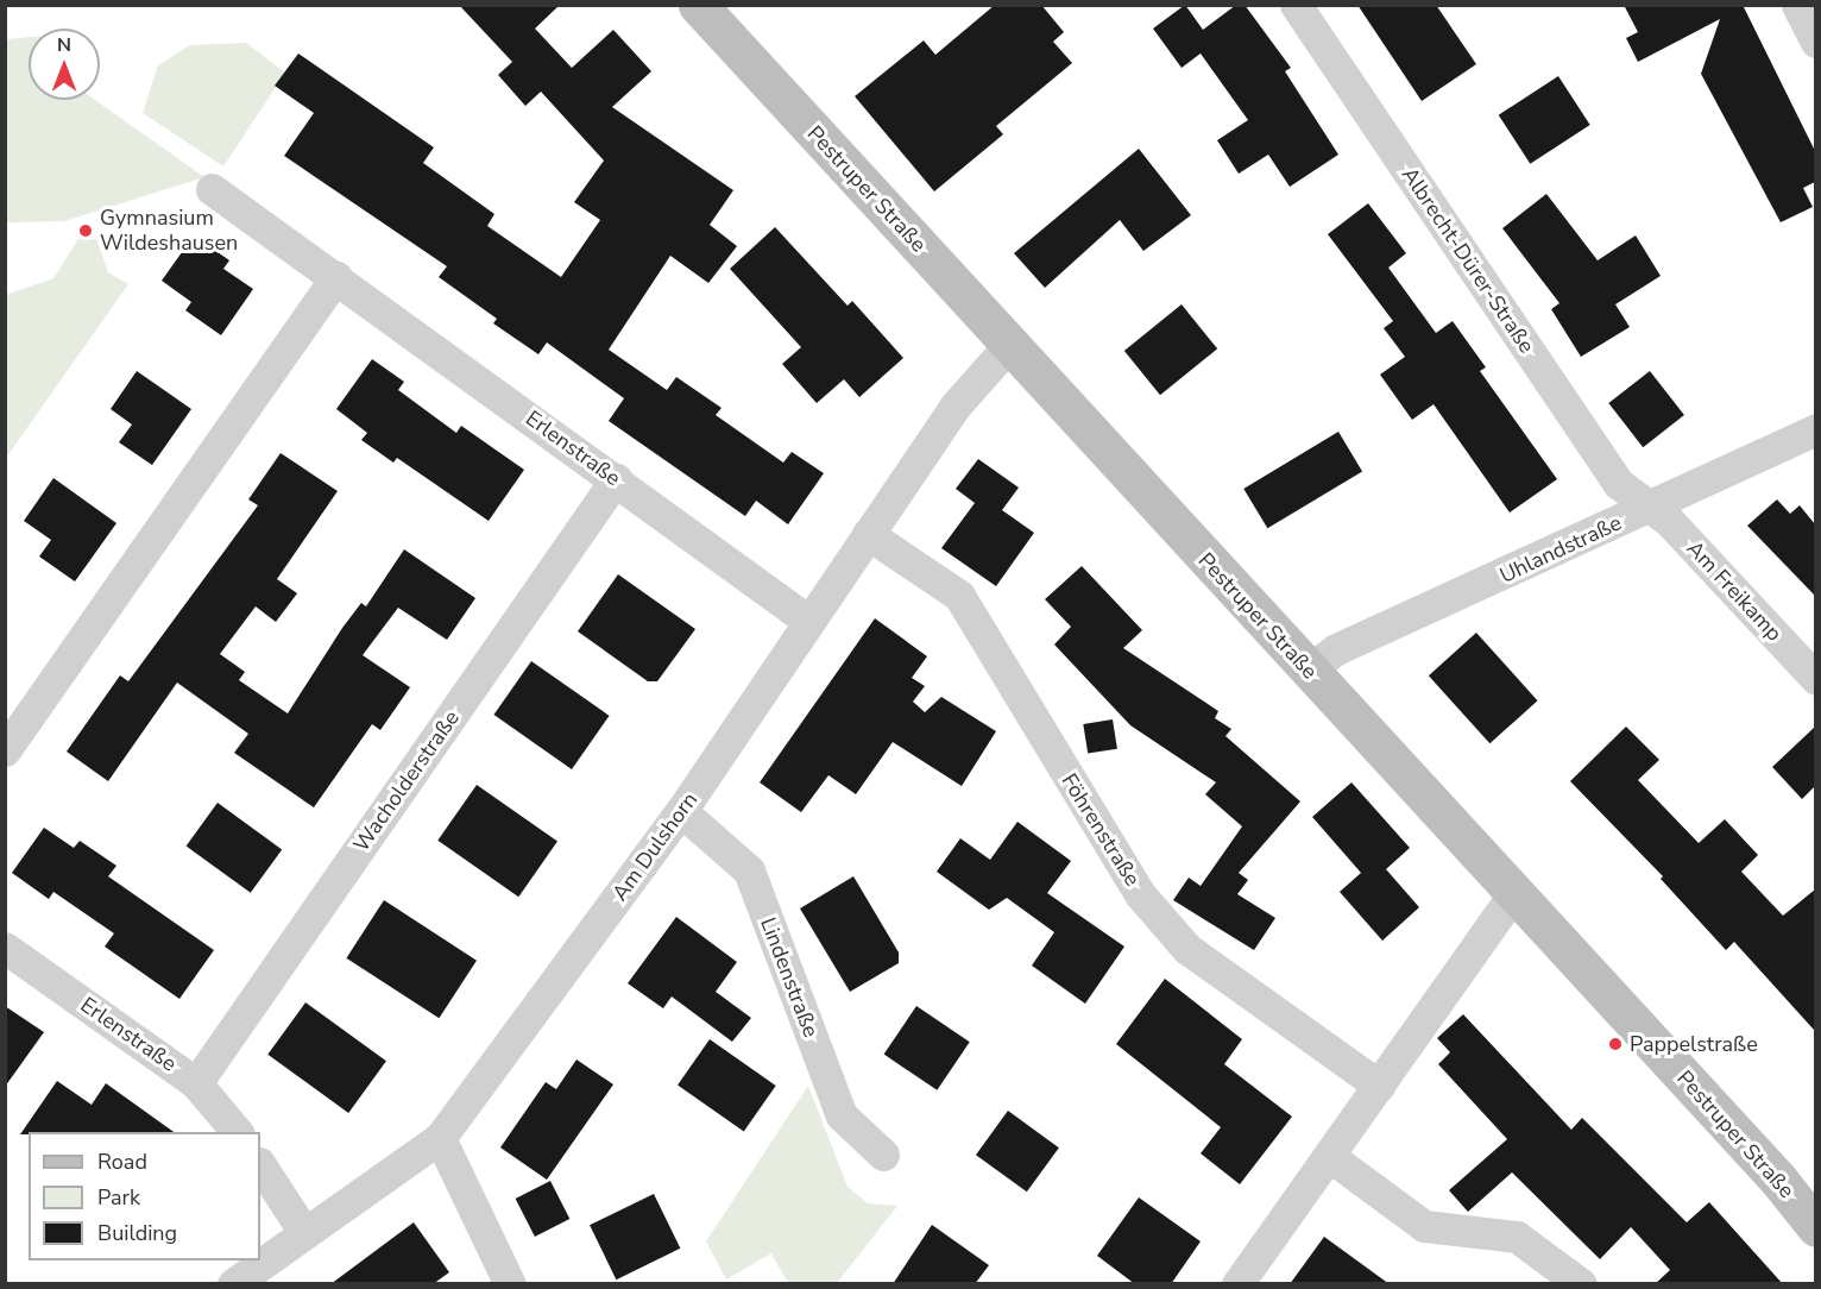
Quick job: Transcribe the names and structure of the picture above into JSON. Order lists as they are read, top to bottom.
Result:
{
  "streets": {
    "street": [
      "Pestruper Straße",
      "Albrecht-Dürer-Straße",
      "Erlenstraße",
      "Uhlandstraße",
      "Am Freikamp",
      "Wacholderstraße",
      "Föhrenstraße",
      "Am Dulshorn",
      "Lindenstraße"
    ]
  },
  "crossings": [
    ["Pestruper Straße", "Uhlandstraße"],
    ["Pestruper Straße", "Am Dulshorn"],
    ["Albrecht-Dürer-Straße", "Uhlandstraße"],
    ["Albrecht-Dürer-Straße", "Am Freikamp"],
    ["Erlenstraße", "Wacholderstraße"],
    ["Erlenstraße", "Am Dulshorn"],
    ["Uhlandstraße", "Am Freikamp"],
    ["Föhrenstraße", "Am Dulshorn"],
    ["Am Dulshorn", "Lindenstraße"]
  ],
  "places": ["Gymnasium Wildeshausen", "Pappelstraße"],
  "legend": ["Road", "Park", "Building"],
  "north": "top"
}
